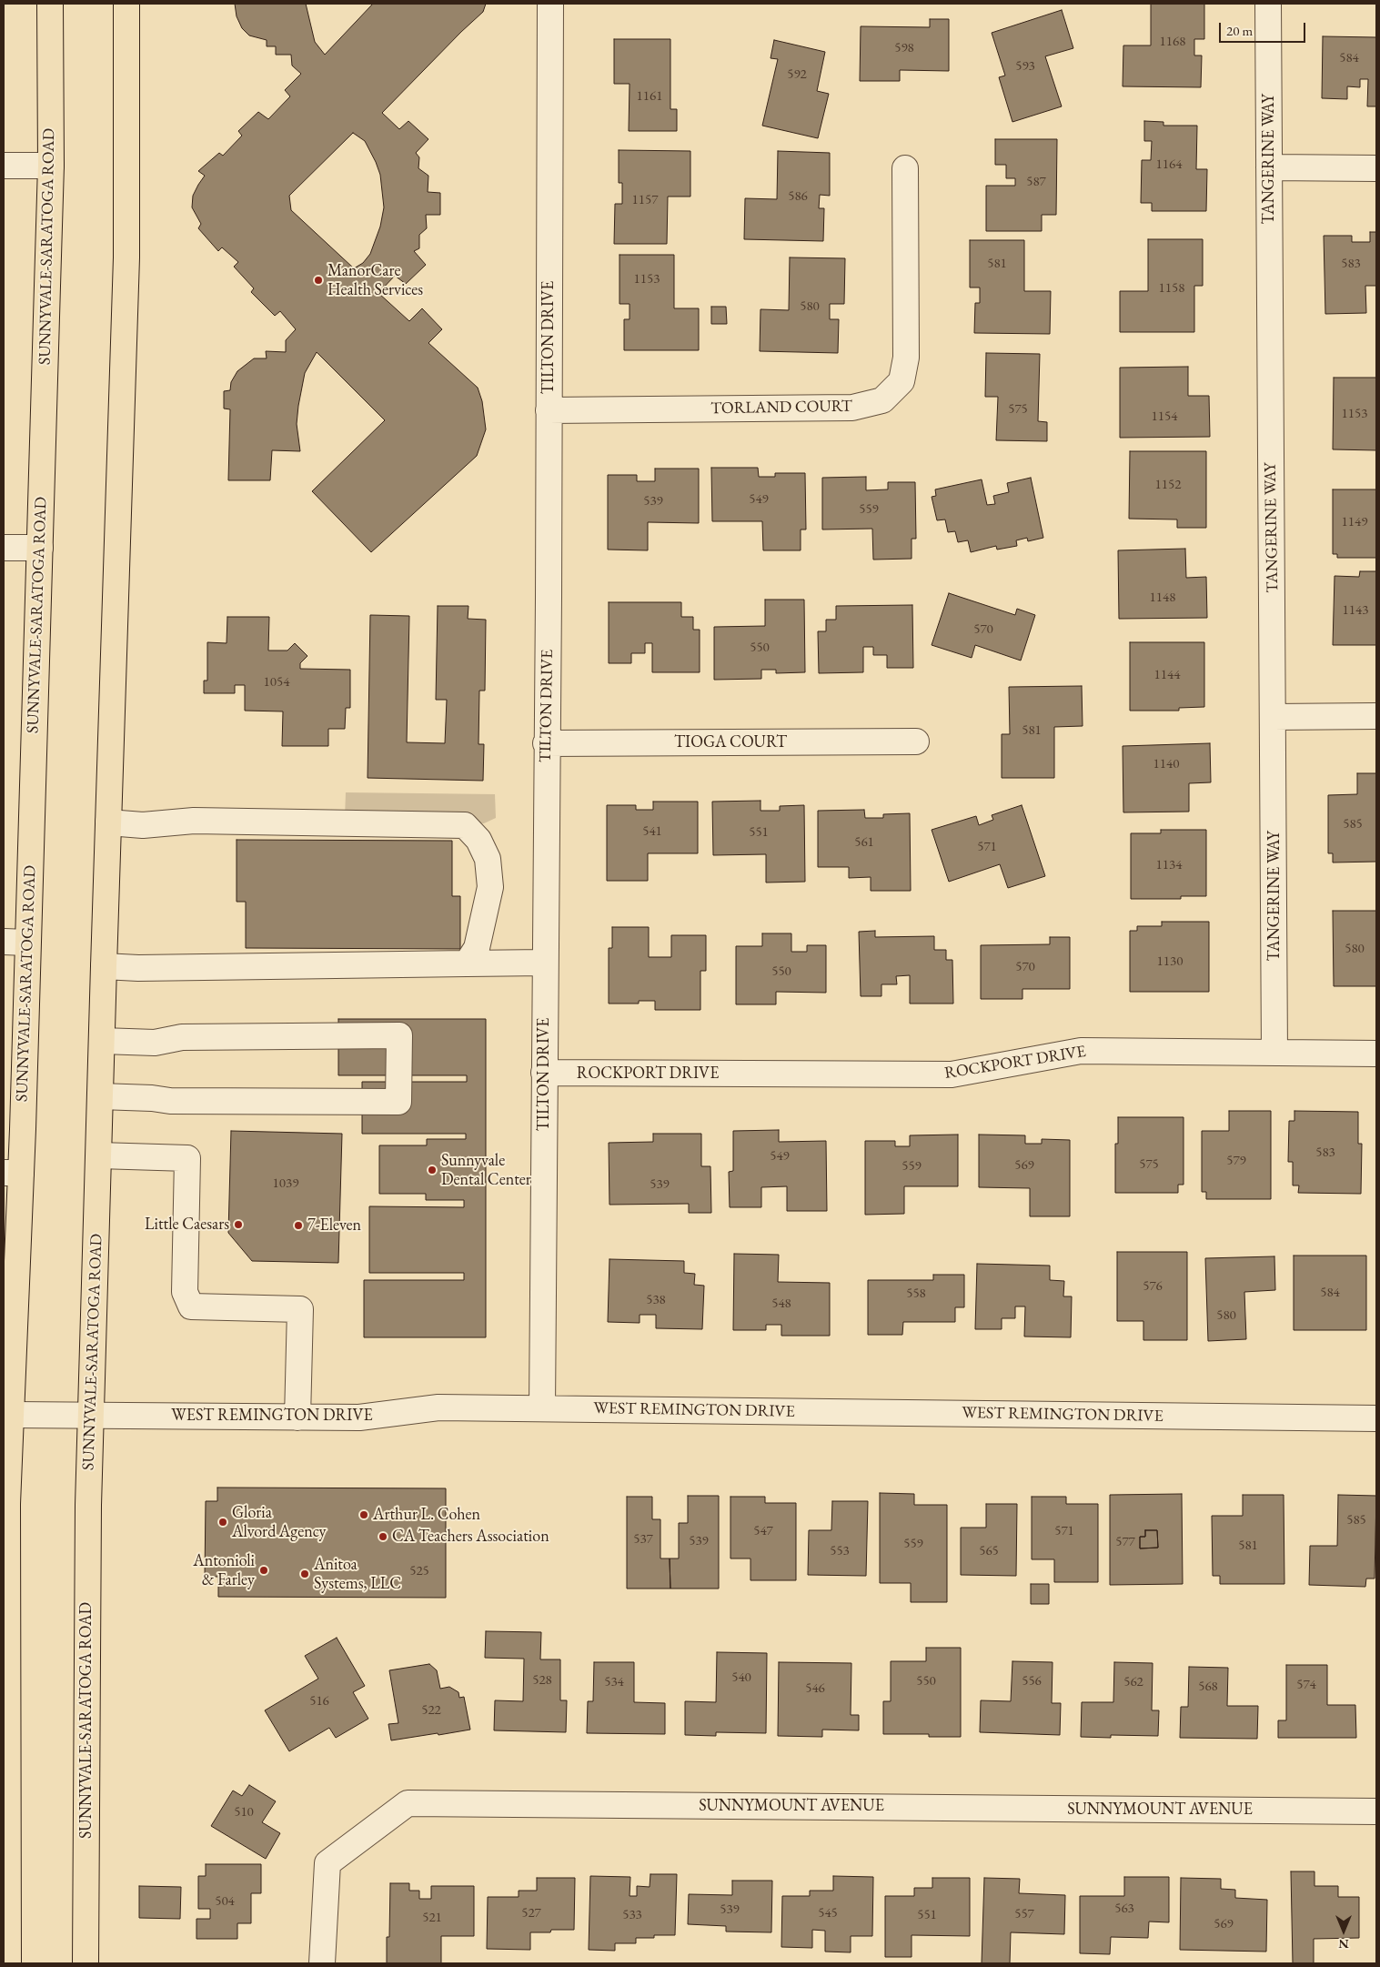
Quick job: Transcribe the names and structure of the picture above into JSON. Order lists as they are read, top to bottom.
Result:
{
  "streets": {
    "main road": ["SUNNYVALE-SARATOGA ROAD"],
    "street": [
      "TANGERINE WAY",
      "TILTON DRIVE",
      "TORLAND COURT",
      "TIOGA COURT",
      "ROCKPORT DRIVE",
      "WEST REMINGTON DRIVE",
      "SUNNYMOUNT AVENUE"
    ]
  },
  "crossings": [
    ["TANGERINE WAY", "ROCKPORT DRIVE"],
    ["SUNNYVALE-SARATOGA ROAD", "WEST REMINGTON DRIVE"],
    ["TILTON DRIVE", "TORLAND COURT"],
    ["TILTON DRIVE", "TIOGA COURT"],
    ["TILTON DRIVE", "ROCKPORT DRIVE"],
    ["TILTON DRIVE", "WEST REMINGTON DRIVE"]
  ],
  "places": [
    "ManorCare Health Services",
    "Sunnyvale Dental Center",
    "Little Caesars",
    "7-Eleven",
    "Arthur L. Cohen",
    "Gloria Alvord Agency",
    "CA Teachers Association",
    "Antonioli & Farley",
    "Anitoa Systems, LLC"
  ],
  "house_numbers": [
    "1168",
    "598",
    "584",
    "593",
    "592",
    "1161",
    "1164",
    "587",
    "586",
    "1157",
    "581",
    "583",
    "1153",
    "1158",
    "580",
    "575",
    "1153",
    "1154",
    "1152",
    "549",
    "539",
    "559",
    "1149",
    "1148",
    "1143",
    "570",
    "550",
    "1144",
    "1054",
    "581",
    "1140",
    "585",
    "541",
    "551",
    "561",
    "571",
    "1134",
    "580",
    "1130",
    "570",
    "550",
    "583",
    "549",
    "579",
    "575",
    "569",
    "559",
    "1039",
    "539",
    "576",
    "584",
    "558",
    "538",
    "548",
    "580",
    "585",
    "547",
    "571",
    "537",
    "539",
    "577",
    "559",
    "581",
    "553",
    "565",
    "525",
    "540",
    "528",
    "550",
    "556",
    "534",
    "562",
    "574",
    "568",
    "546",
    "516",
    "522",
    "510",
    "504",
    "563",
    "539",
    "527",
    "545",
    "557",
    "533",
    "551",
    "521",
    "569"
  ],
  "scale_bar": "20 m",
  "north": "bottom"
}
